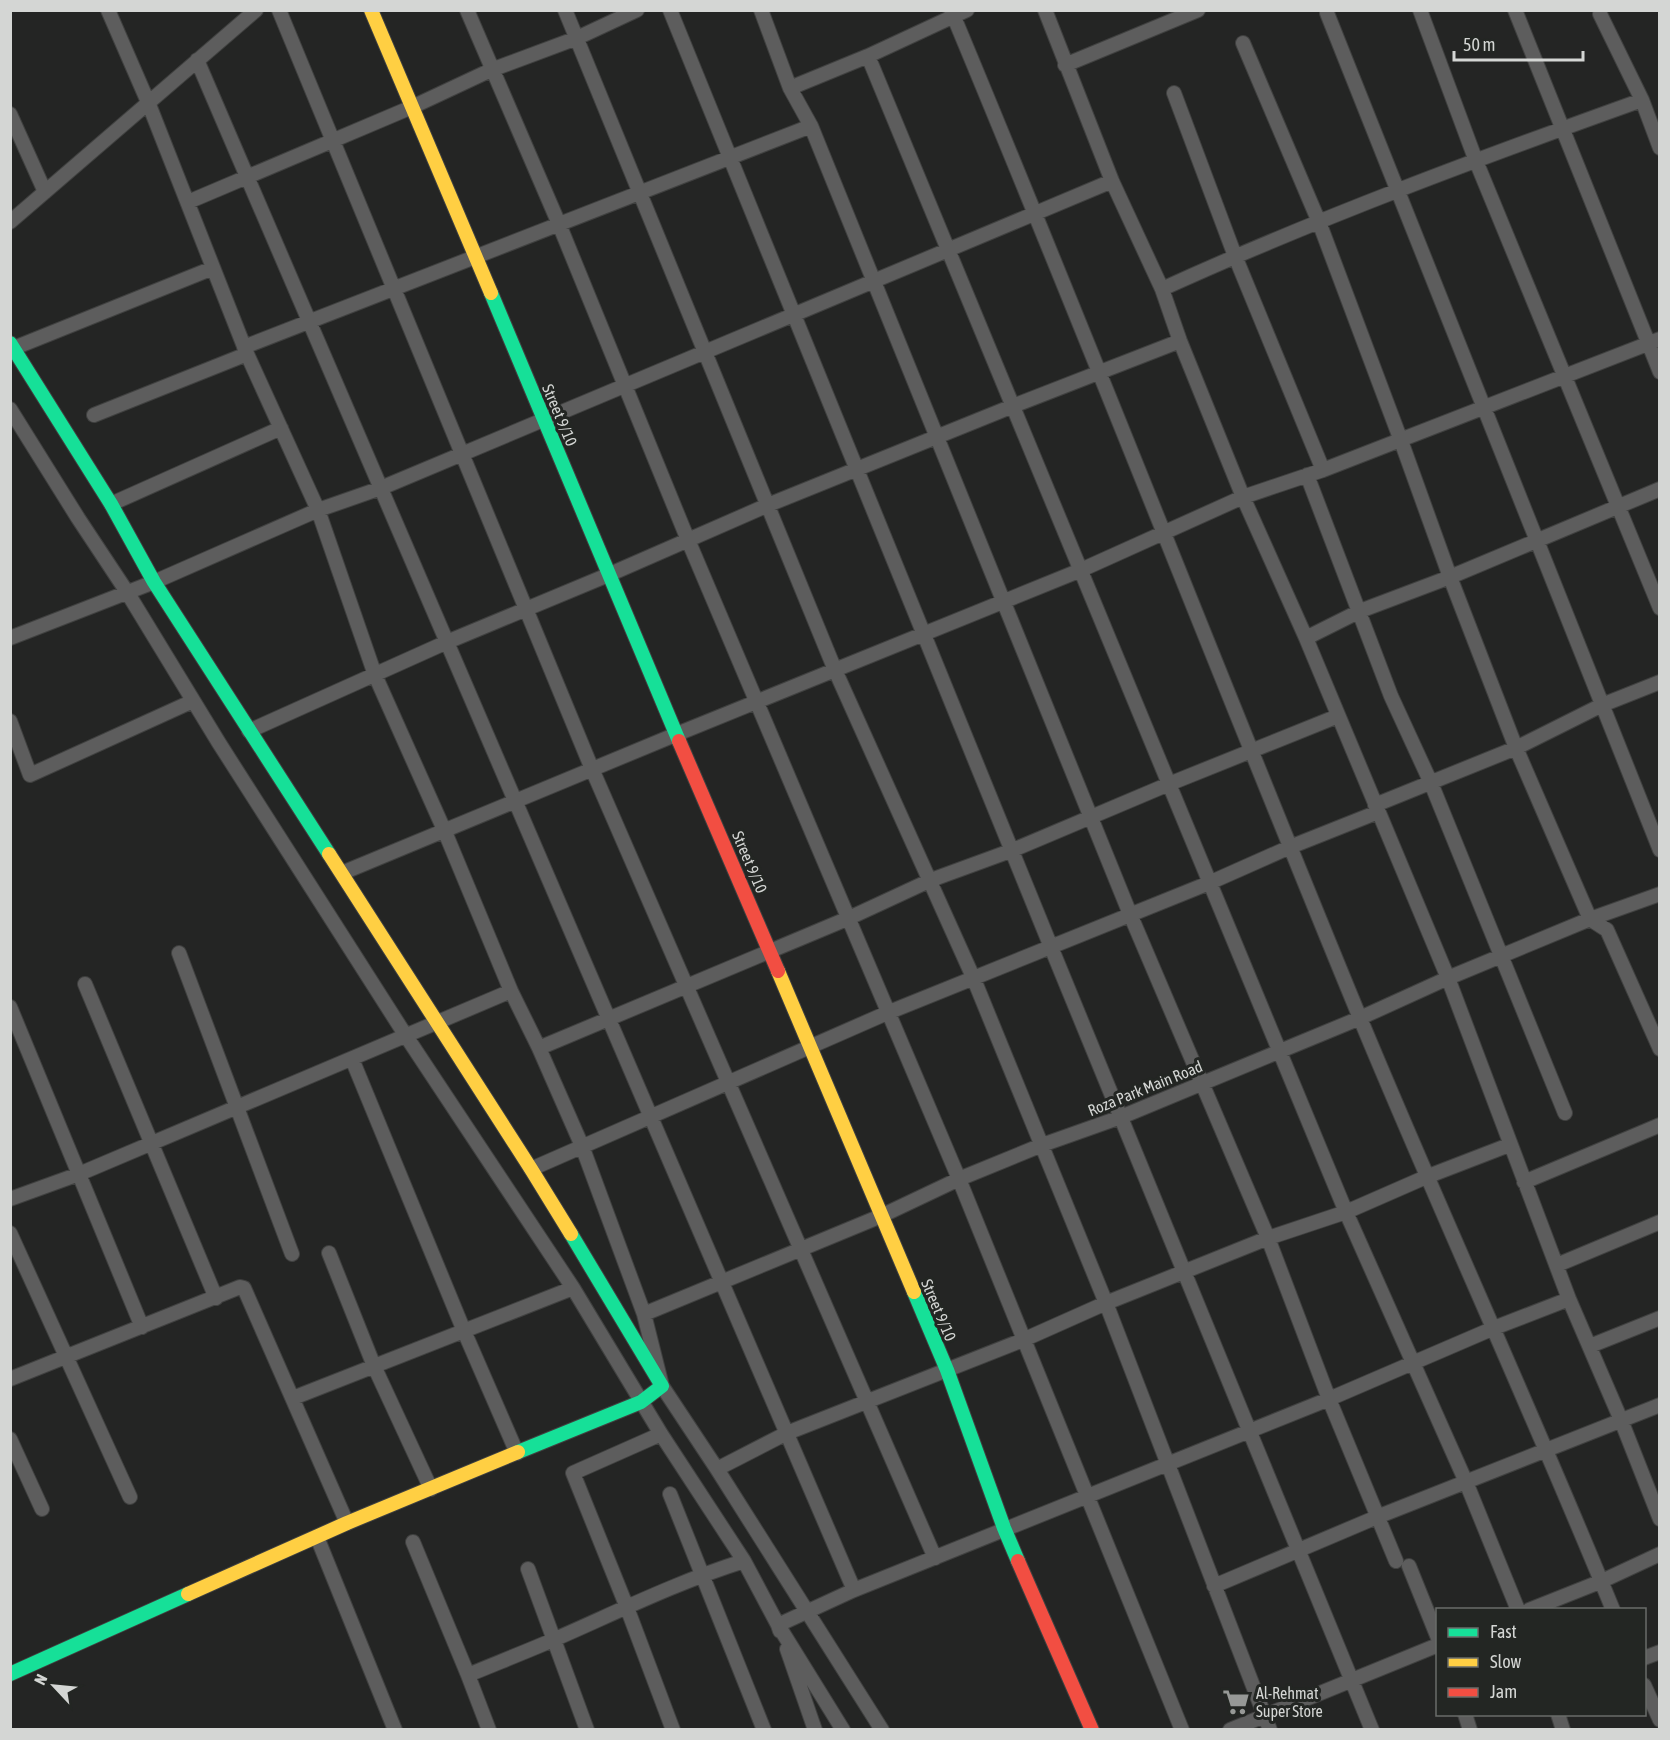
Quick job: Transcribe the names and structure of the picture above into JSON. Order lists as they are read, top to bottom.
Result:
{
  "streets": {
    "street": ["Street 9/10", "Roza Park Main Road"]
  },
  "crossings": [
    ["Street 9/10", "Roza Park Main Road"]
  ],
  "places": {
    "supermarket": ["Al-Rehmat Super Store"]
  },
  "legend": ["Fast", "Slow", "Jam"],
  "scale_bar": "50 m",
  "north": "top left"
}
